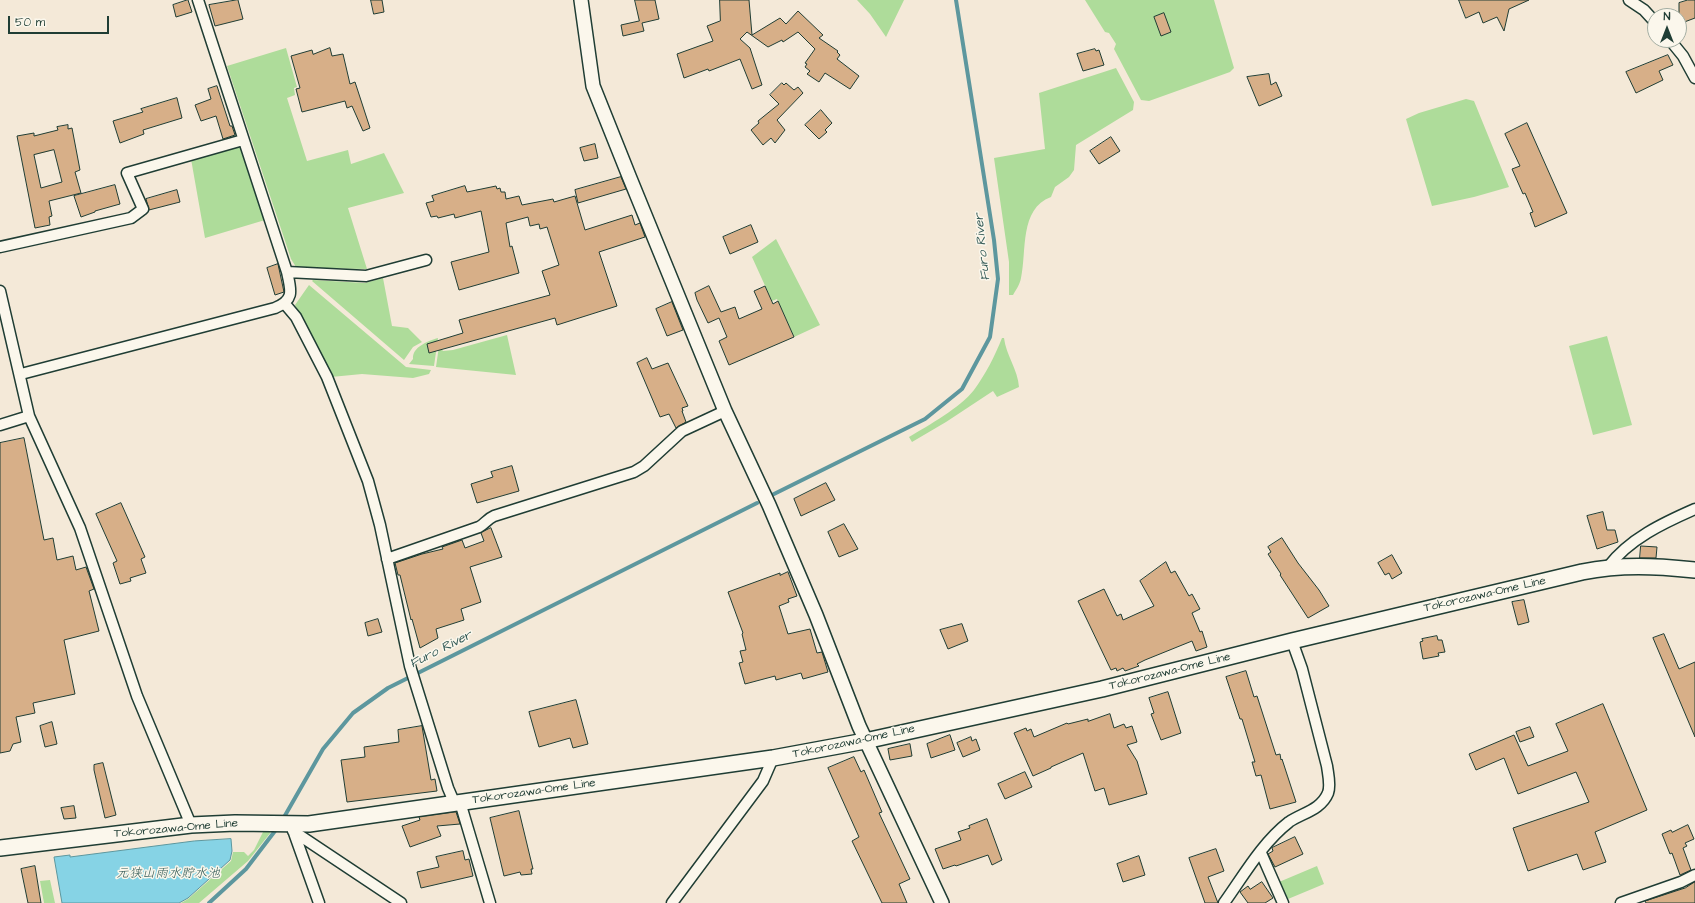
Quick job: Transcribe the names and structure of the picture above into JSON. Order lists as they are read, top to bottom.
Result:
{
  "streets": {
    "main road": ["Tokorozawa-Ome Line"]
  },
  "water": ["Furo River", "元狭山雨水貯水池"],
  "scale_bar": "50 m",
  "north": "top"
}
